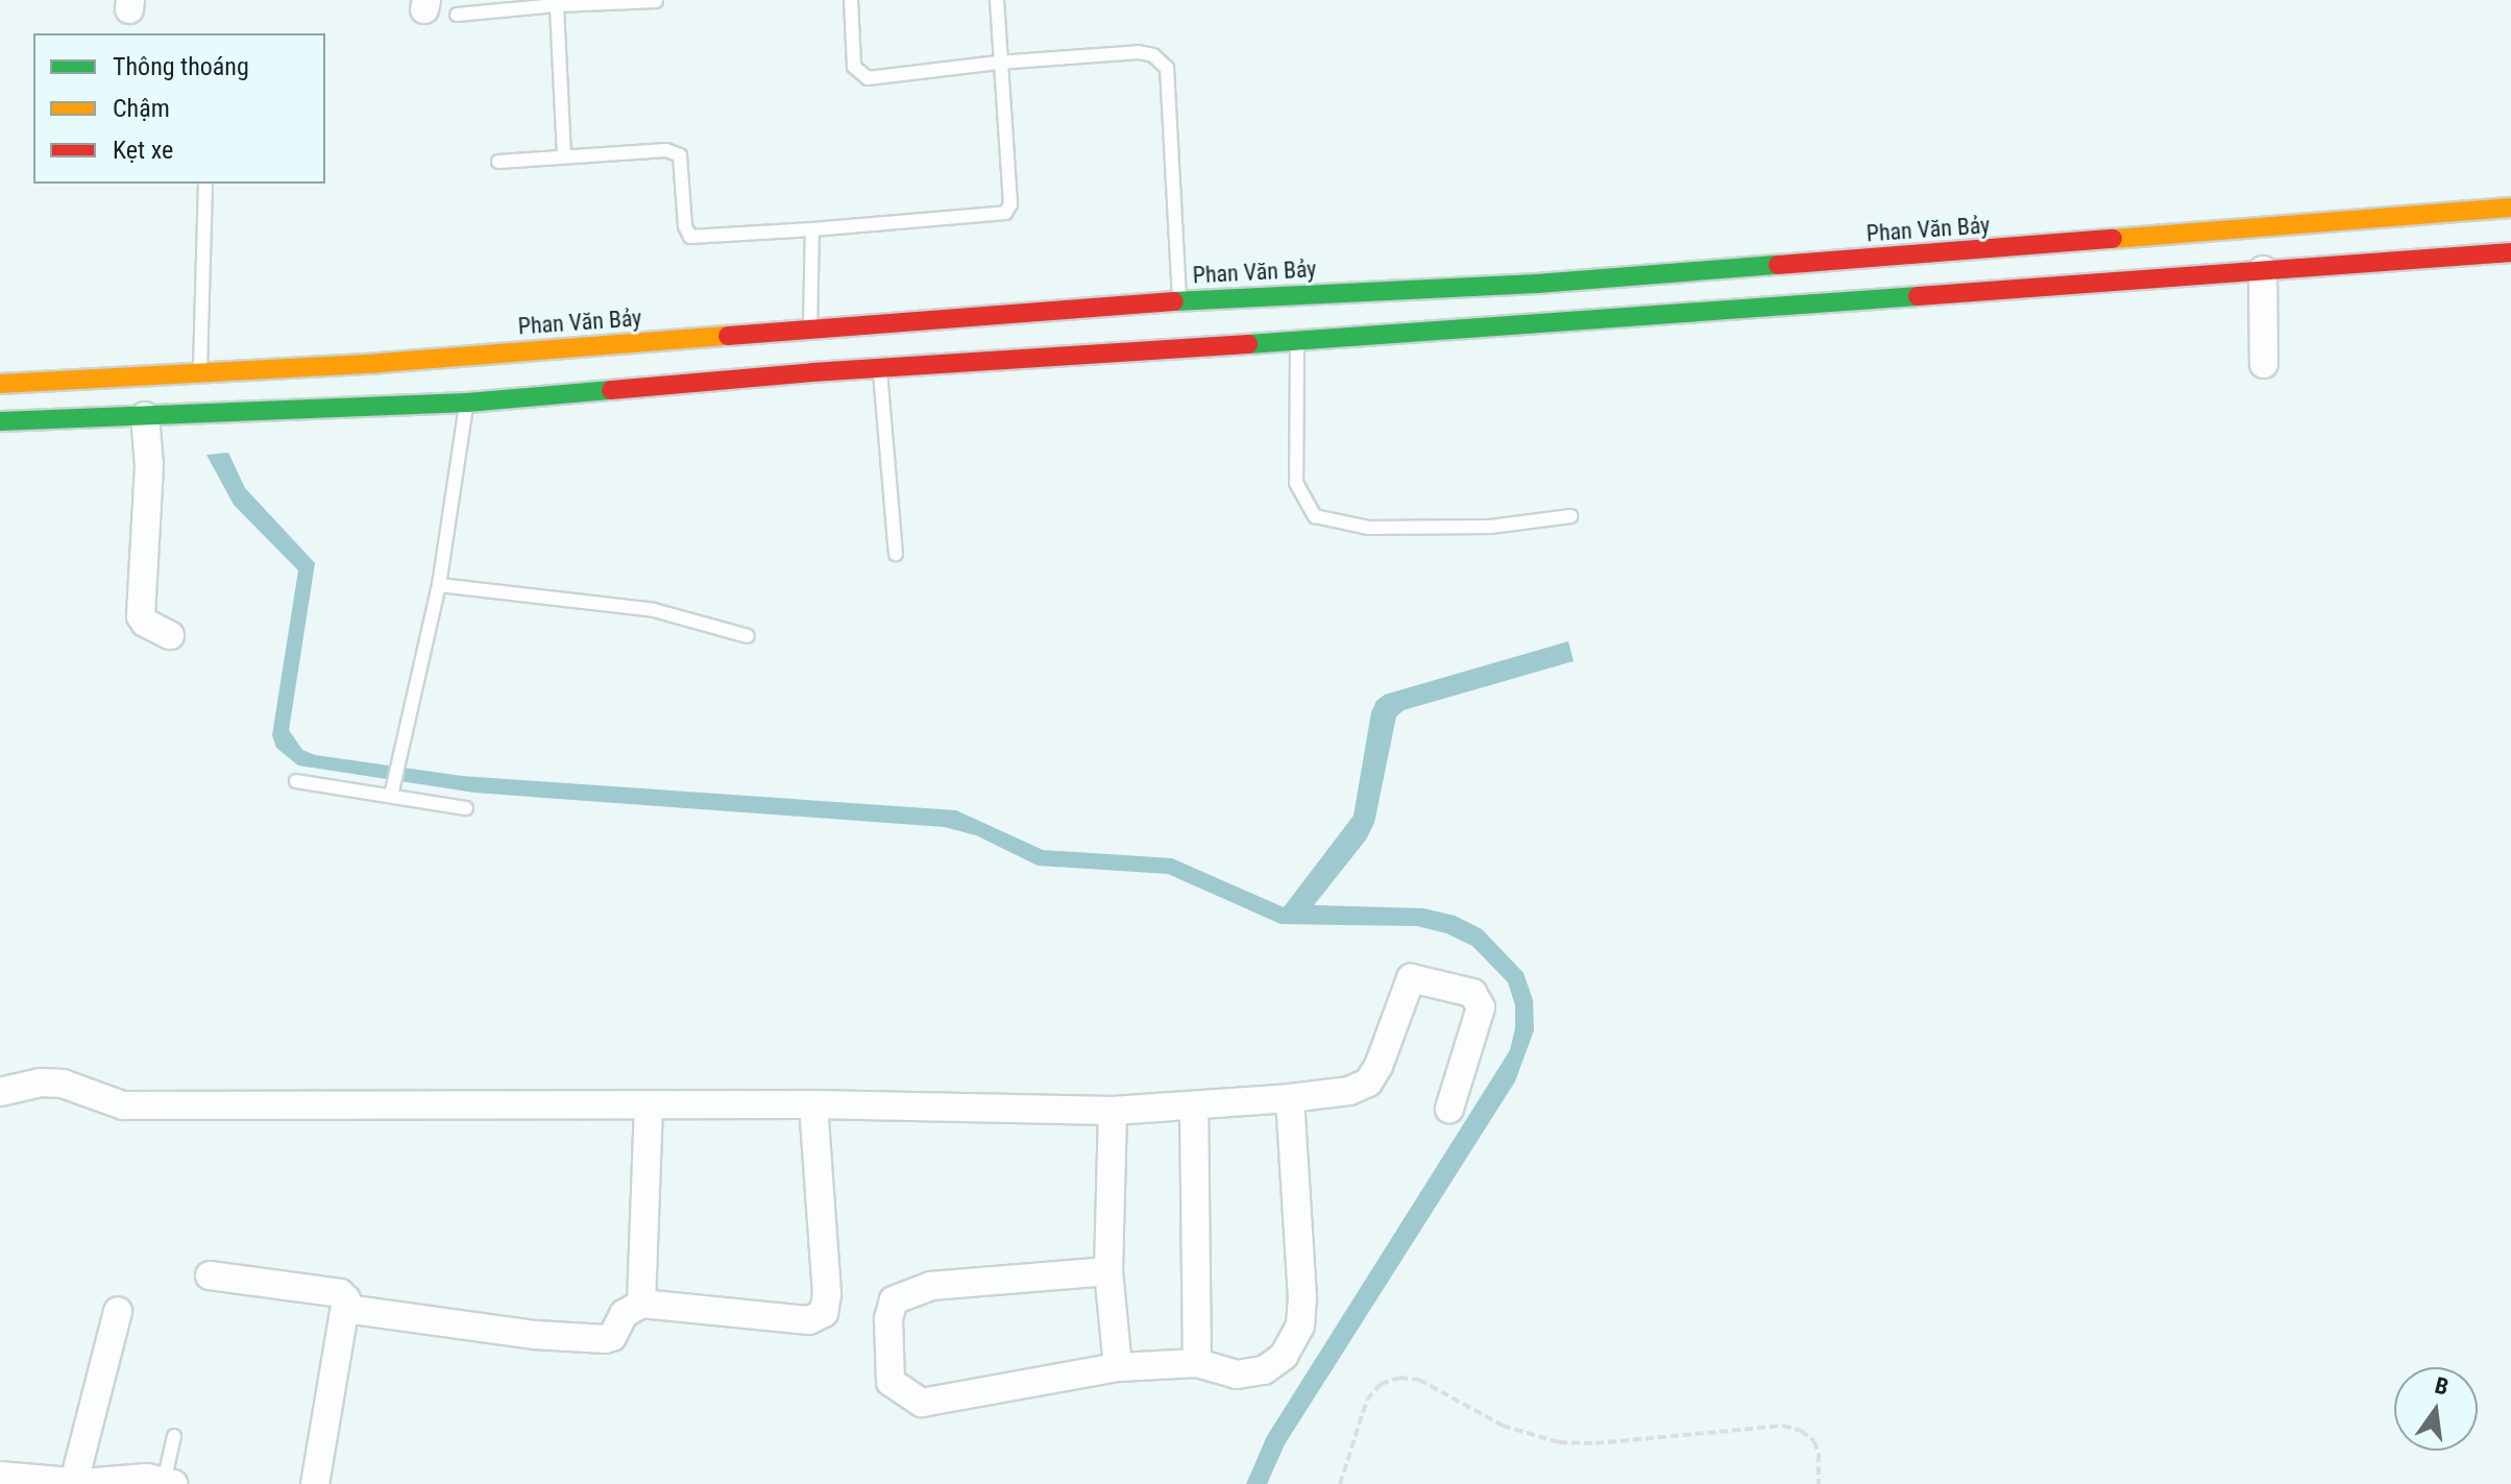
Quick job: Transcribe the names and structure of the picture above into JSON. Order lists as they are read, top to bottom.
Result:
{
  "streets": {
    "main road": ["Phan Văn Bảy"]
  },
  "legend": ["Thông thoáng", "Chậm", "Kẹt xe"],
  "north": "top"
}
